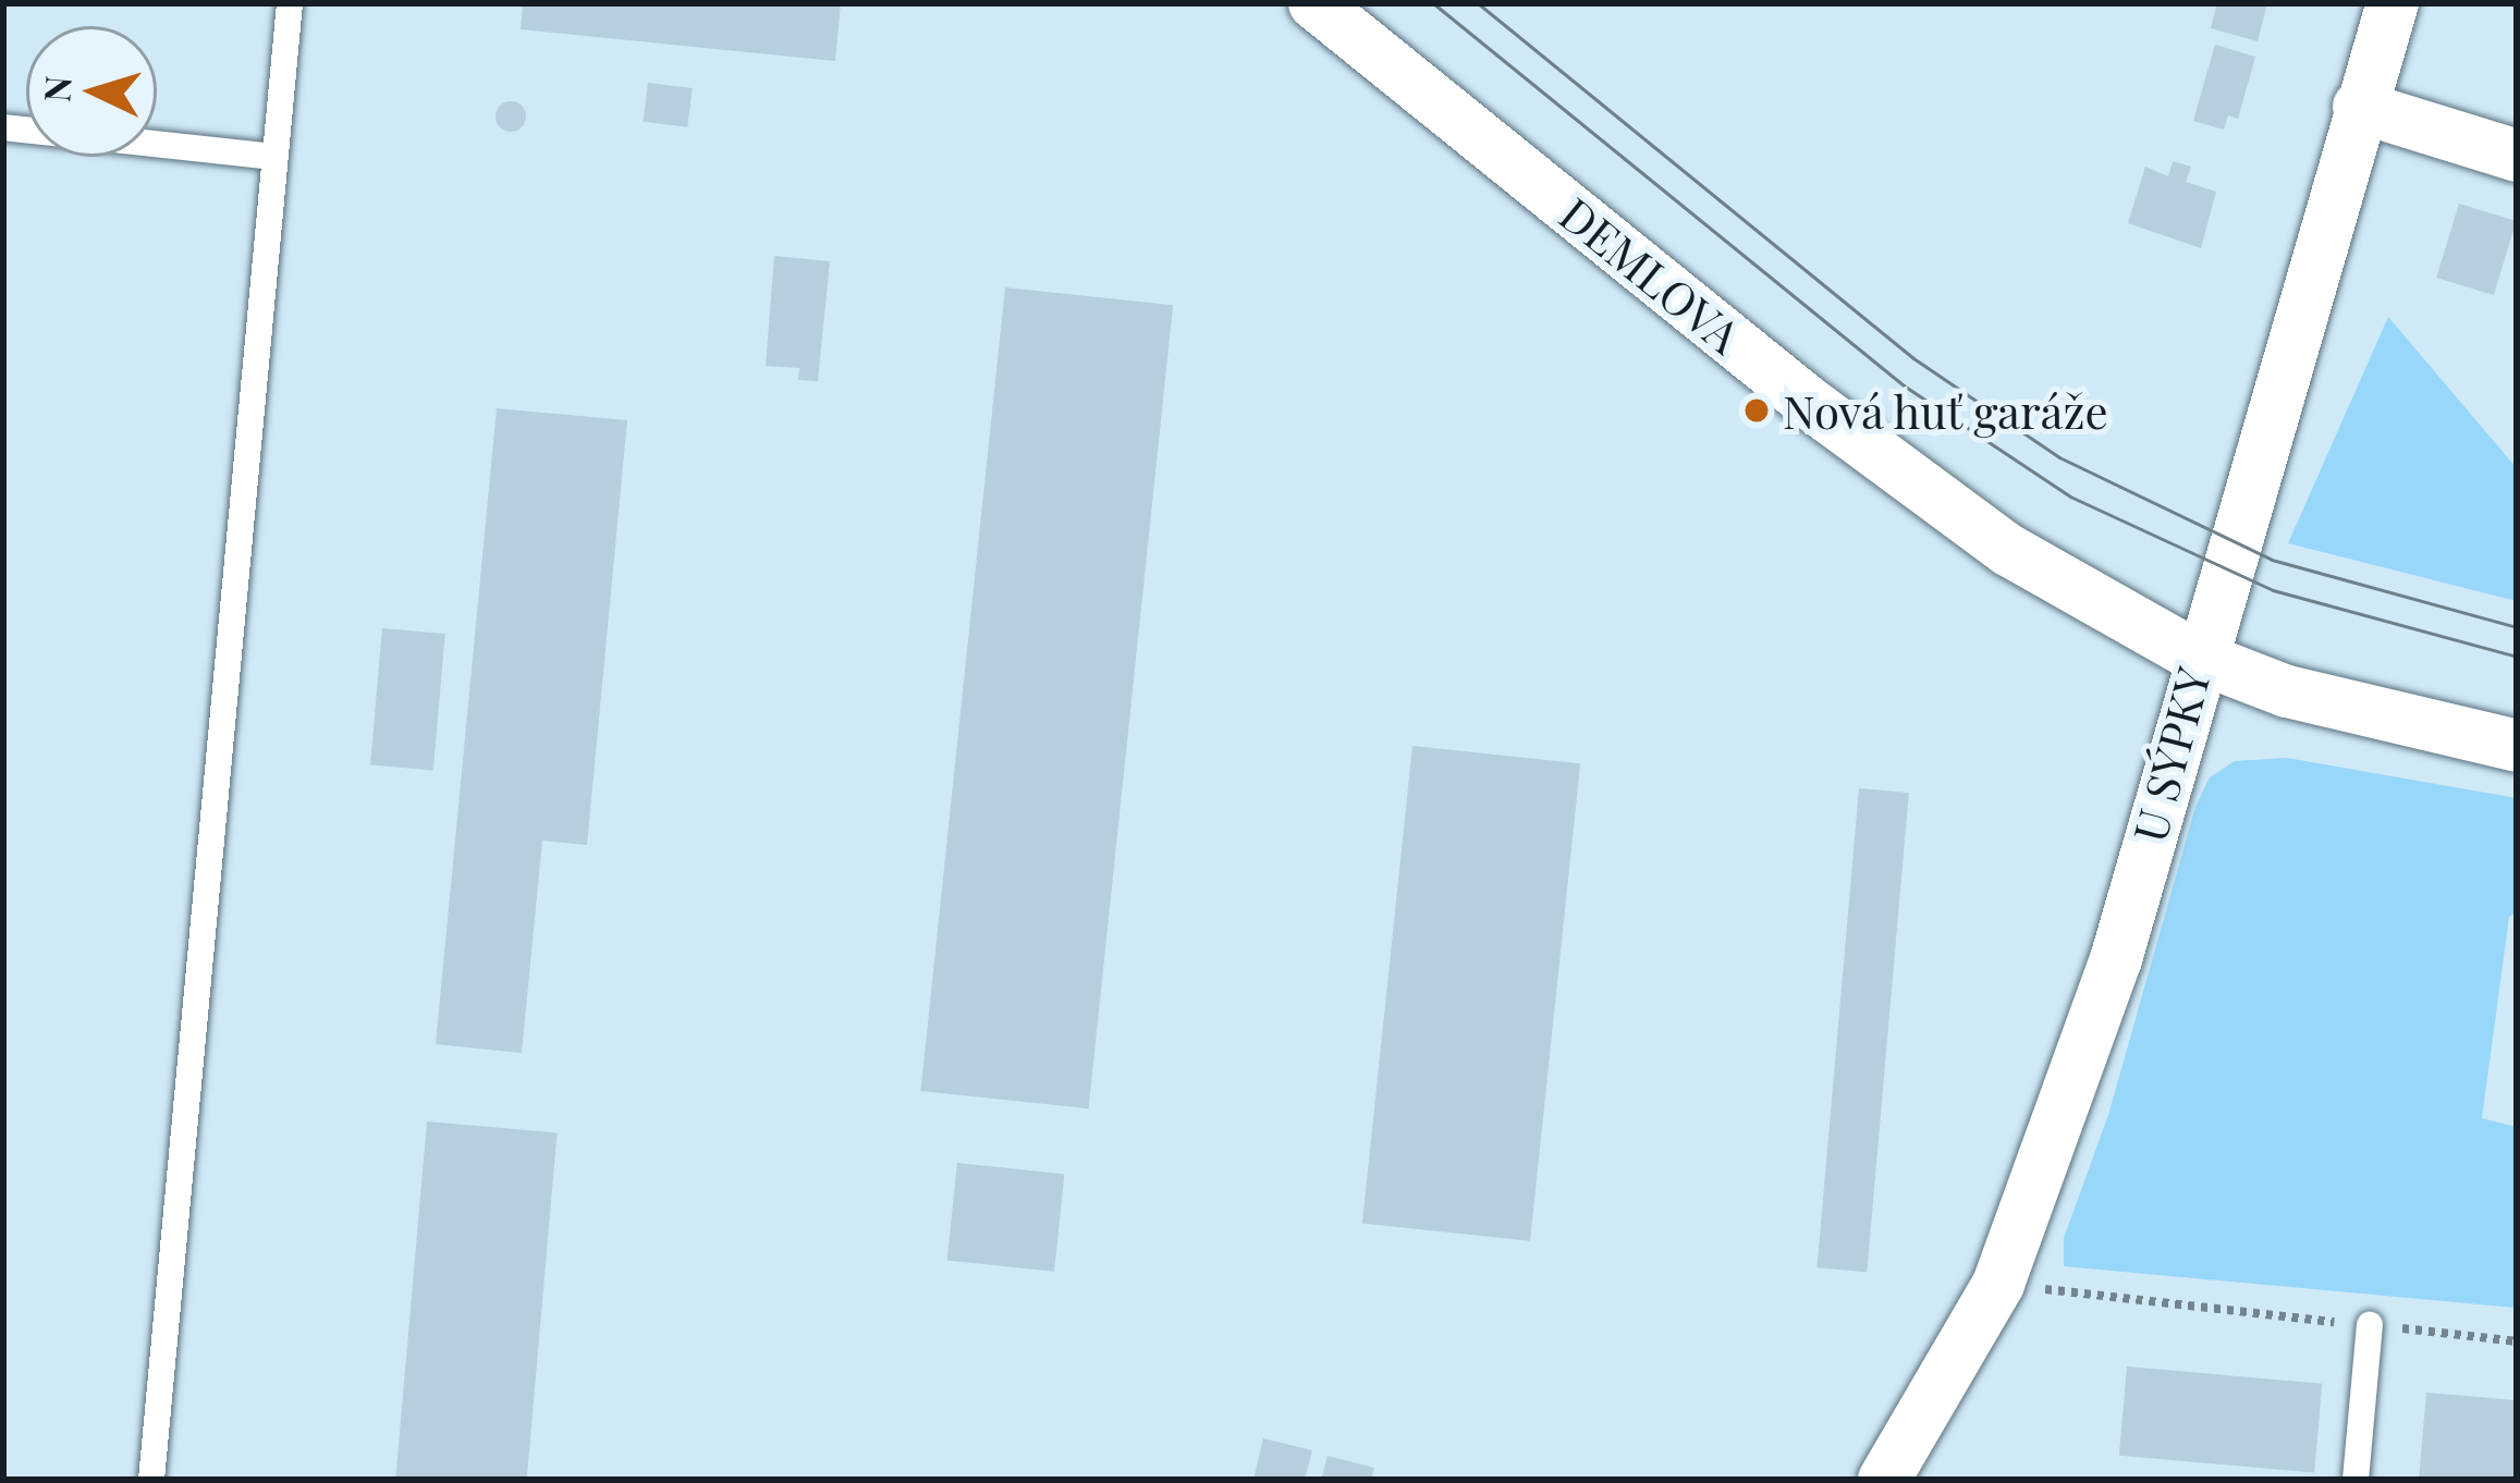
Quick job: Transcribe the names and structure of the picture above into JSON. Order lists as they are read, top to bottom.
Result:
{
  "streets": {
    "street": ["DEMLOVA", "U SÝPKY"]
  },
  "crossings": [
    ["DEMLOVA", "U SÝPKY"]
  ],
  "places": ["Nová huť garáže"],
  "north": "left"
}
